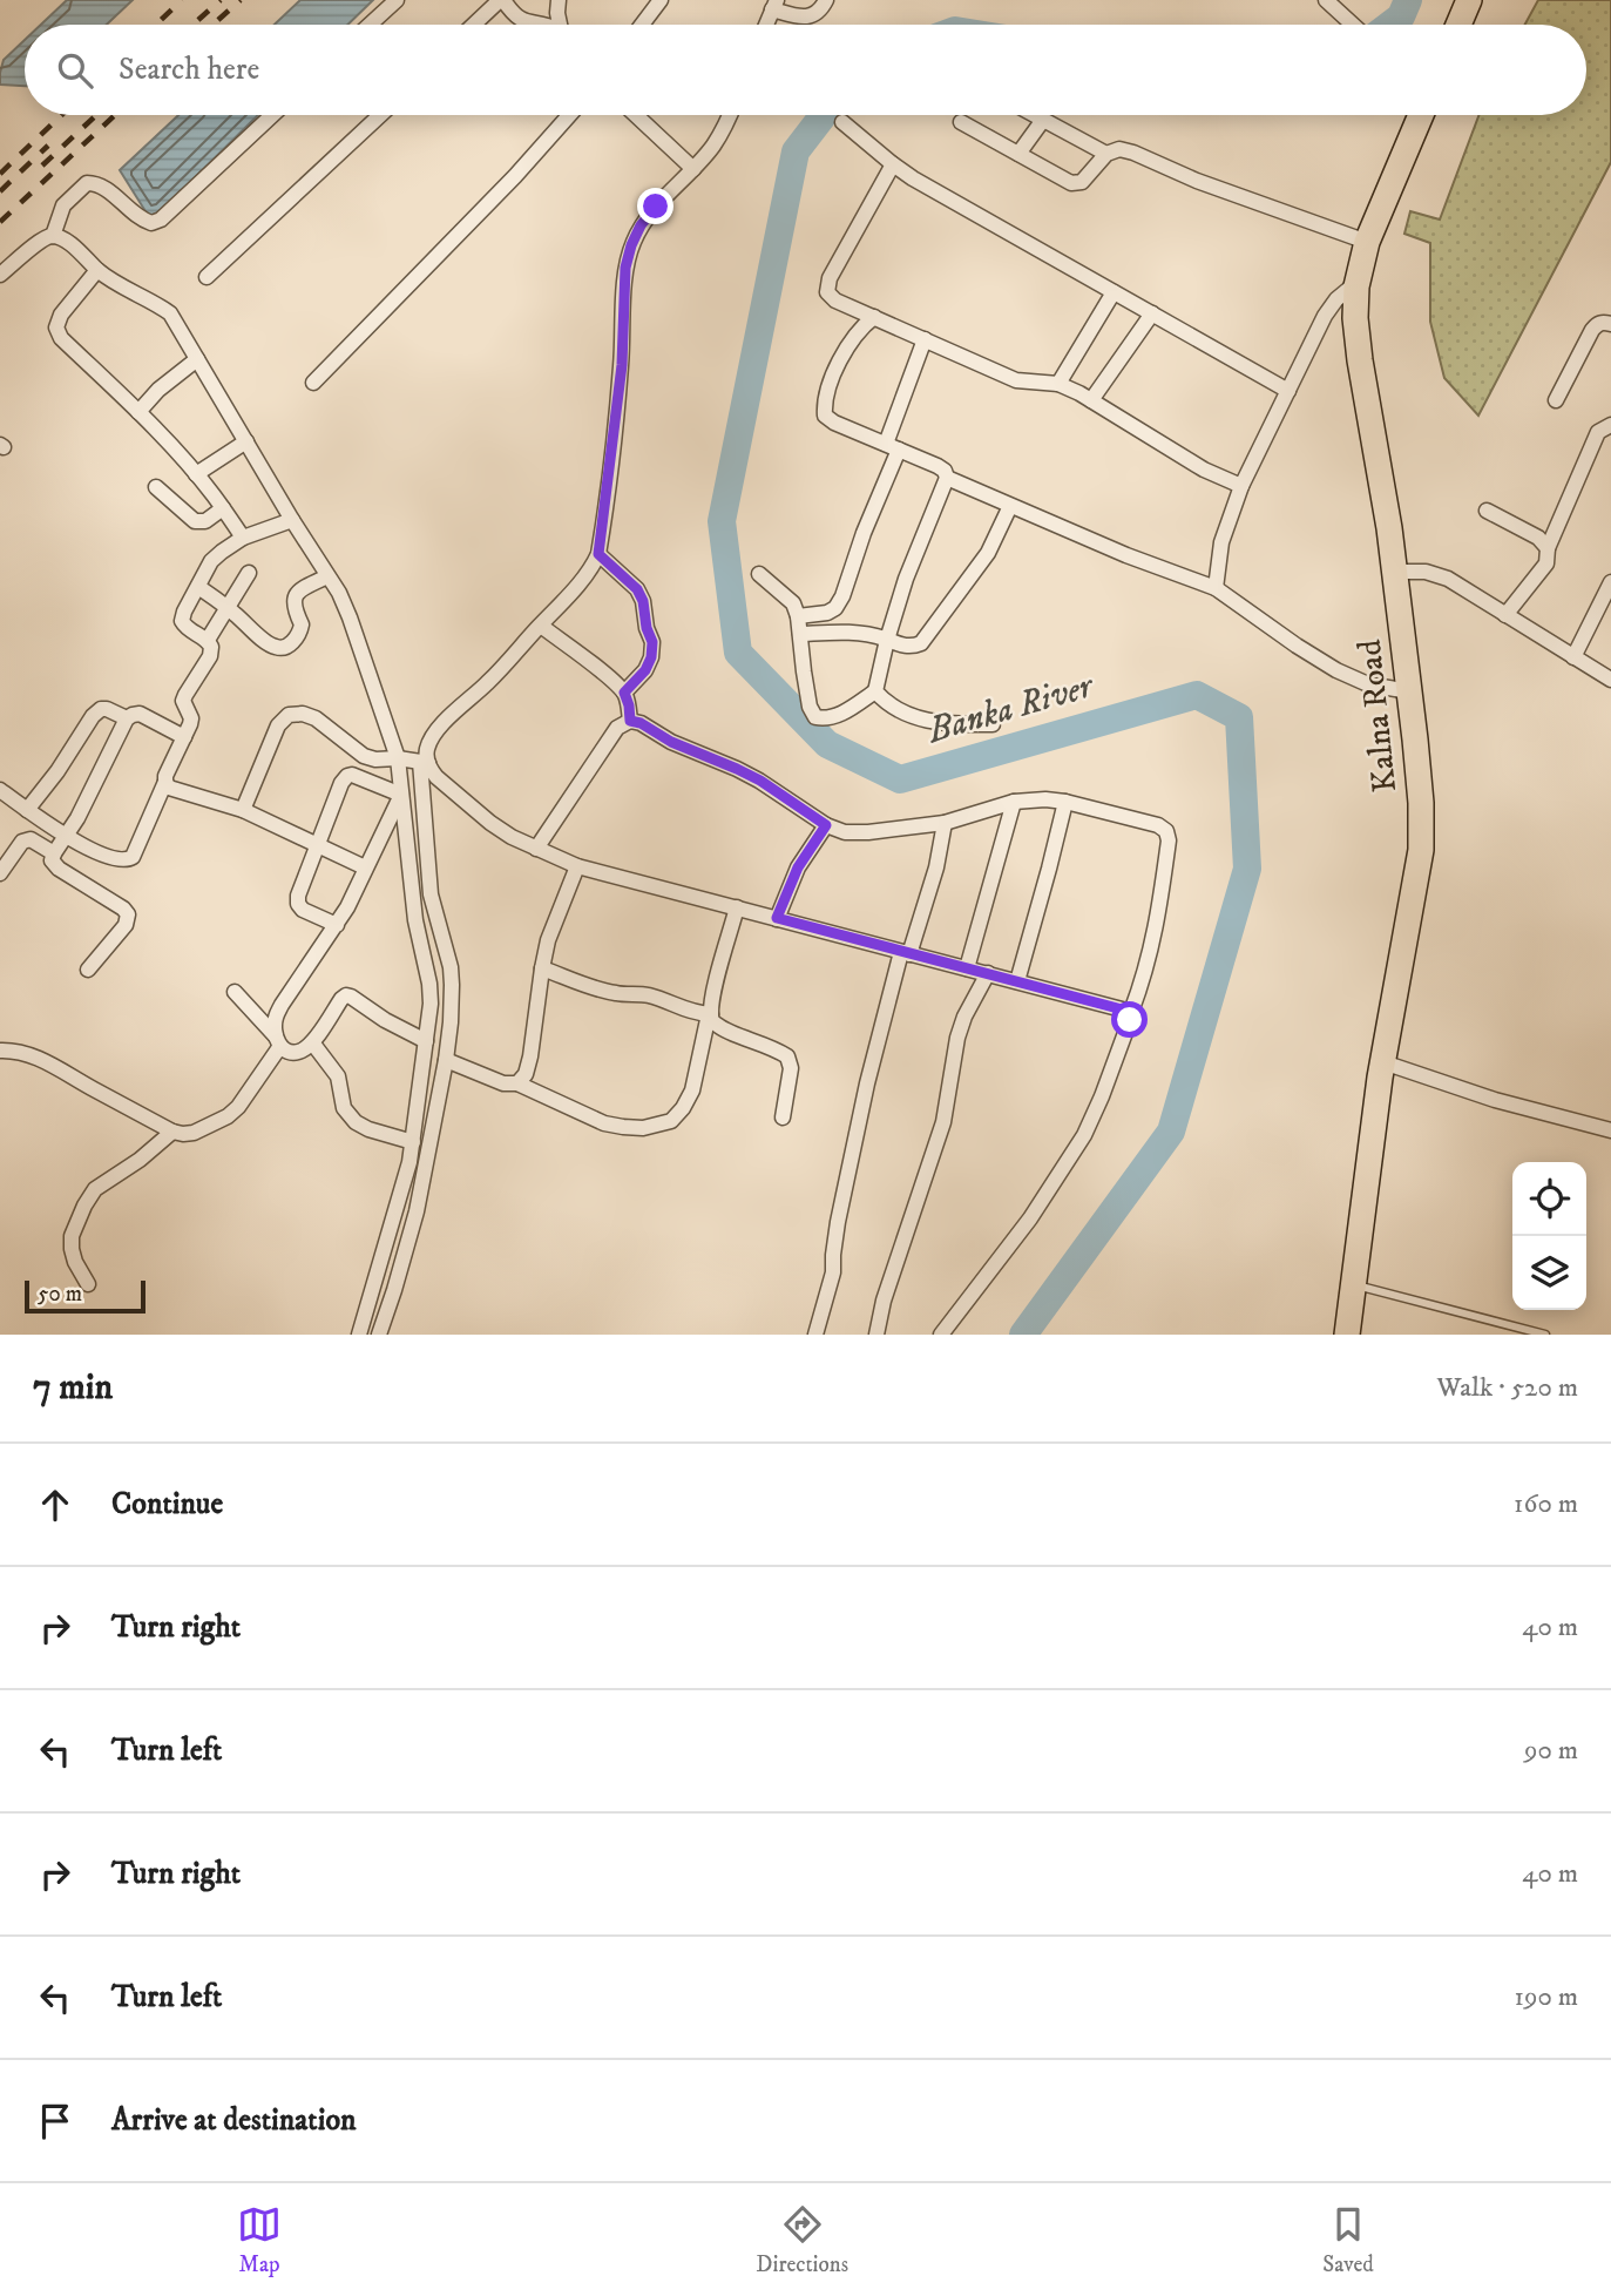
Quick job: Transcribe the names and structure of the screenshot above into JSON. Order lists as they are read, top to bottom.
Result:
{
  "streets": {
    "main road": ["Kalna Road"]
  },
  "water": ["Banka River"],
  "scale_bar": "50 m",
  "page": {
    "search": "Search here",
    "scale": "50 m",
    "heading": ["7 min", "Walk · 520 m"],
    "list": [
      ["Continue", "160 m"],
      ["Turn right", "40 m"],
      ["Turn left", "90 m"],
      ["Turn right", "40 m"],
      ["Turn left", "190 m"],
      "Arrive at destination"
    ],
    "nav": ["Map", "Directions", "Saved"]
  }
}
